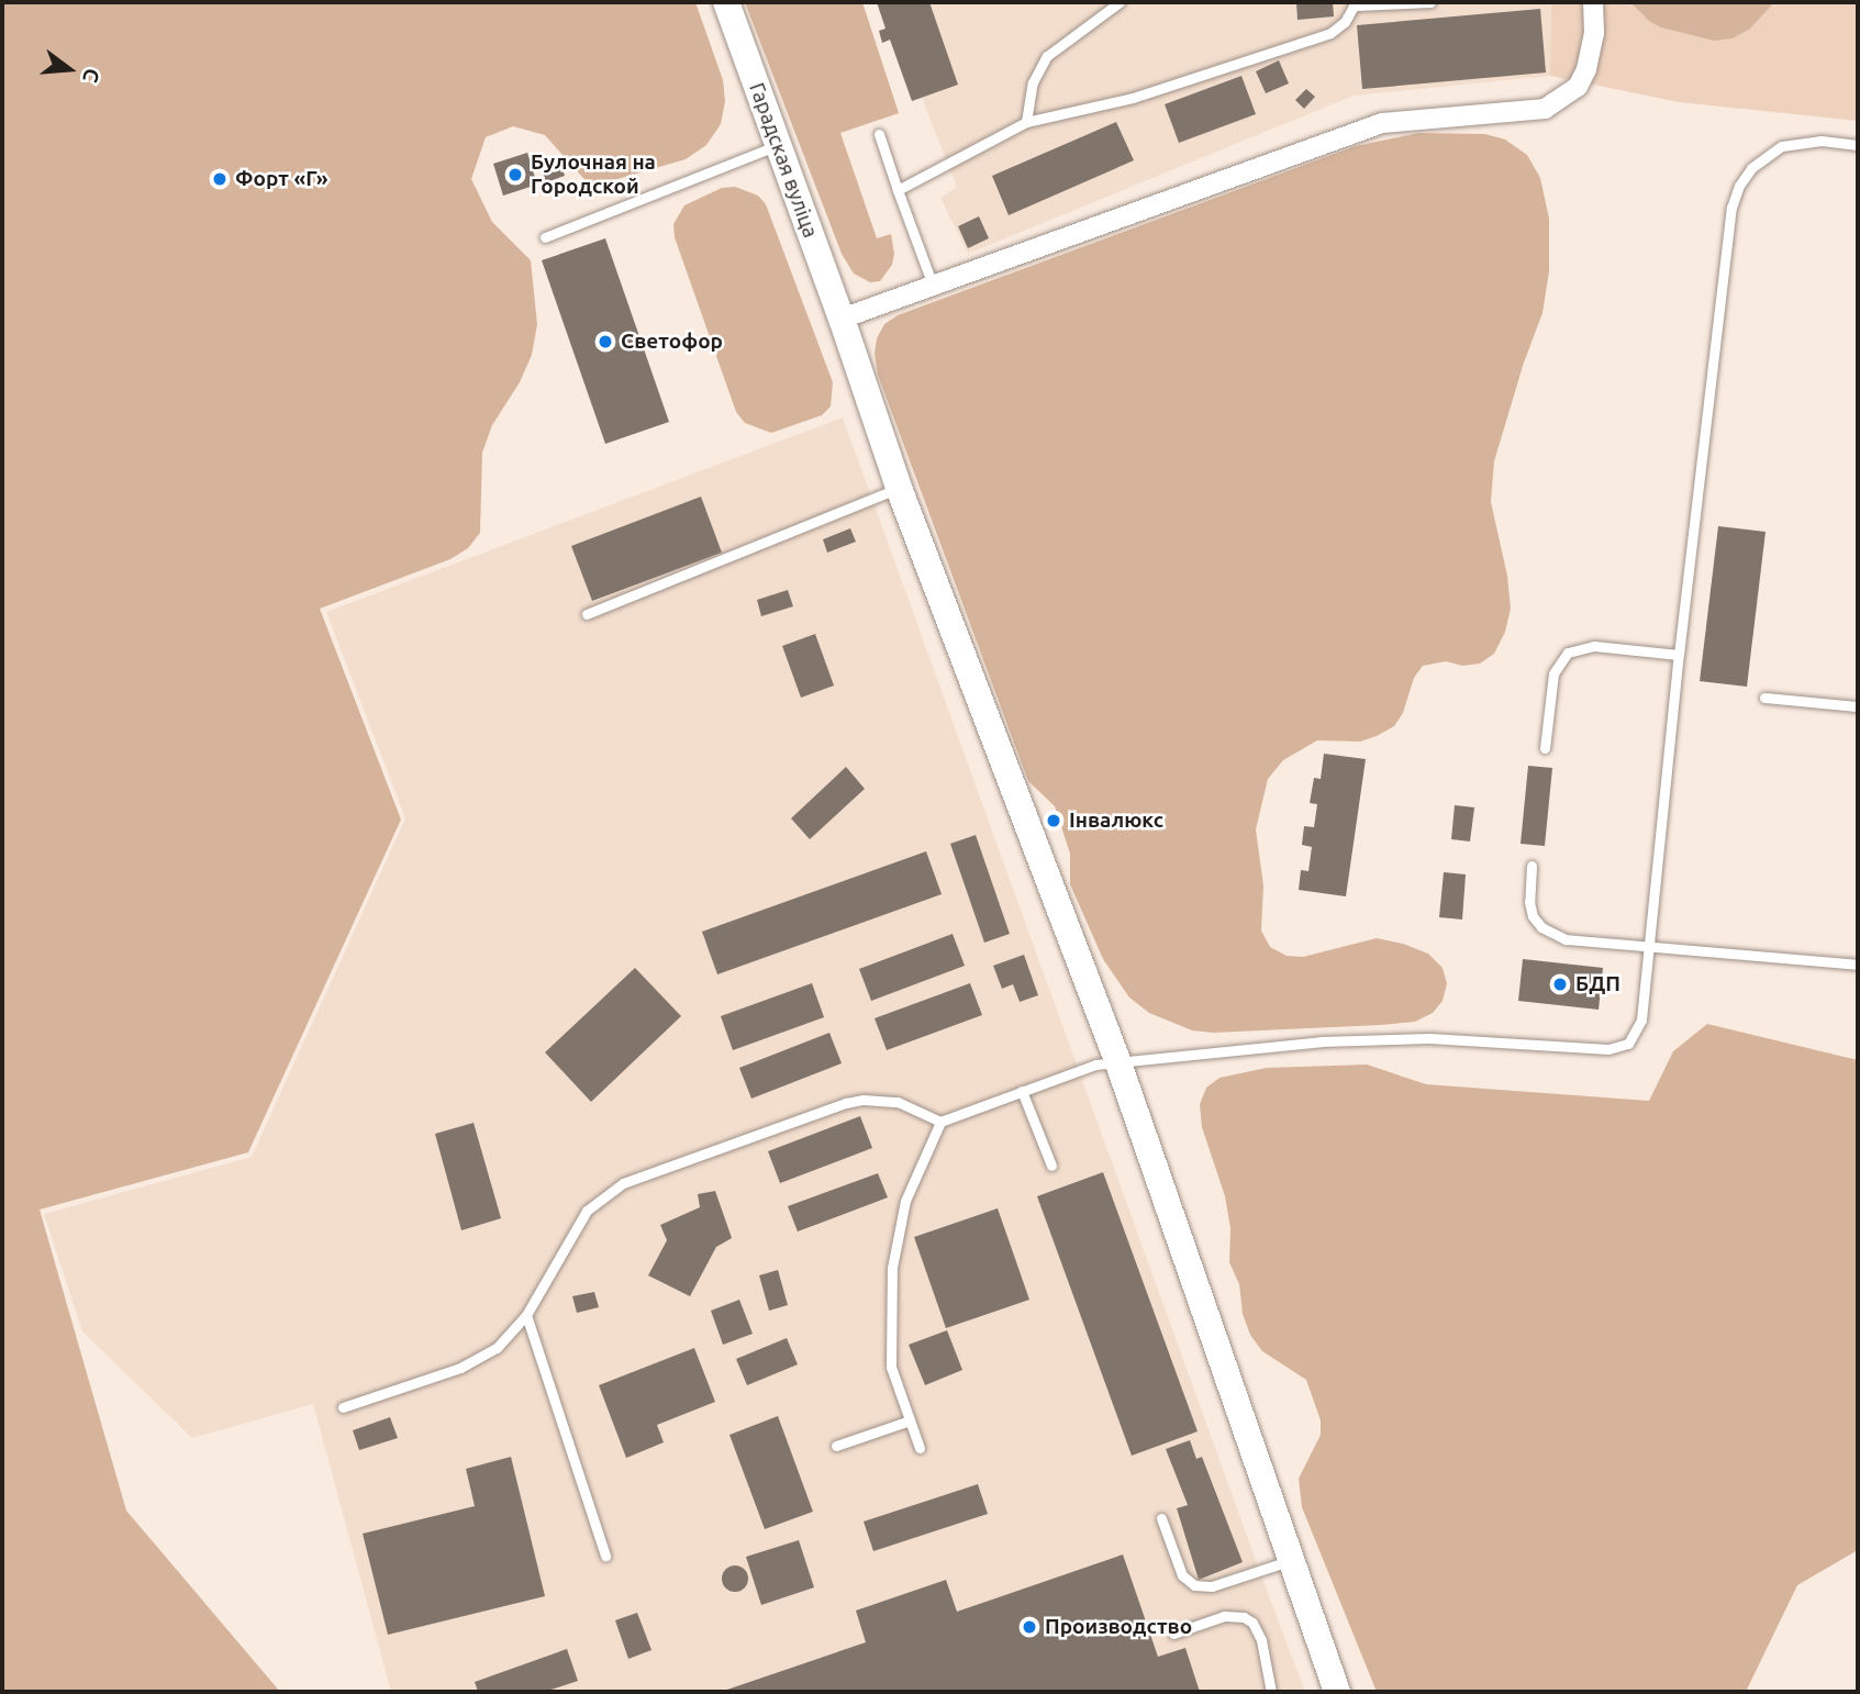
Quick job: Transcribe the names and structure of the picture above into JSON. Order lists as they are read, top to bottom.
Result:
{
  "streets": {
    "main road": ["Гарадская вуліца"]
  },
  "places": [
    "Булочная на Городской",
    "Форт «Г»",
    "Светофор",
    "Інвалюкс",
    "БДП",
    "Производство"
  ],
  "north": "right"
}
